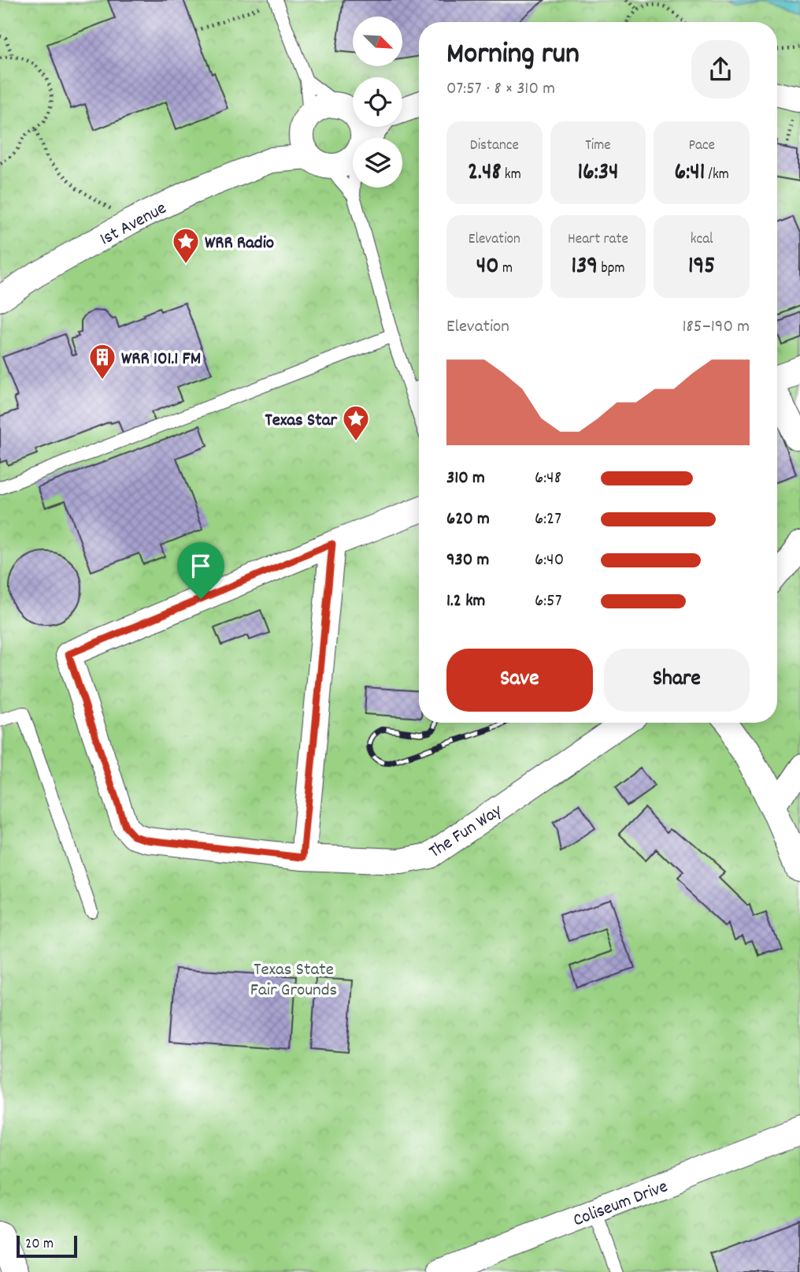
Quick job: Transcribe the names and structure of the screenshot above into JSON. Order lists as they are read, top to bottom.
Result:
{
  "streets": {
    "street": ["1st Avenue", "The Fun Way", "Coliseum Drive"]
  },
  "parks": ["Texas State Fair Grounds"],
  "places": {
    "place": ["WRR Radio", "Texas Star"],
    "building": ["WRR 101.1 FM"]
  },
  "scale_bar": "20 m",
  "north": "bottom right",
  "page": {
    "heading": ["Morning run", "07:57 · 8 × 310 m"],
    "stats": [
      ["Distance", "2.48 km"],
      ["Time", "16:34"],
      ["Pace", "6:41 /km"],
      ["Elevation", "40 m"],
      ["Heart rate", "139 bpm"],
      ["kcal", "195"]
    ],
    "chart": ["Elevation", "185–190 m"],
    "list": [
      {
        "name": "310 m",
        "note": "6:48"
      },
      {
        "name": "620 m",
        "note": "6:27"
      },
      {
        "name": "930 m",
        "note": "6:40"
      },
      {
        "name": "1.2 km",
        "note": "6:57"
      }
    ],
    "buttons": ["Save", "Share"],
    "scale": "20 m"
  }
}
